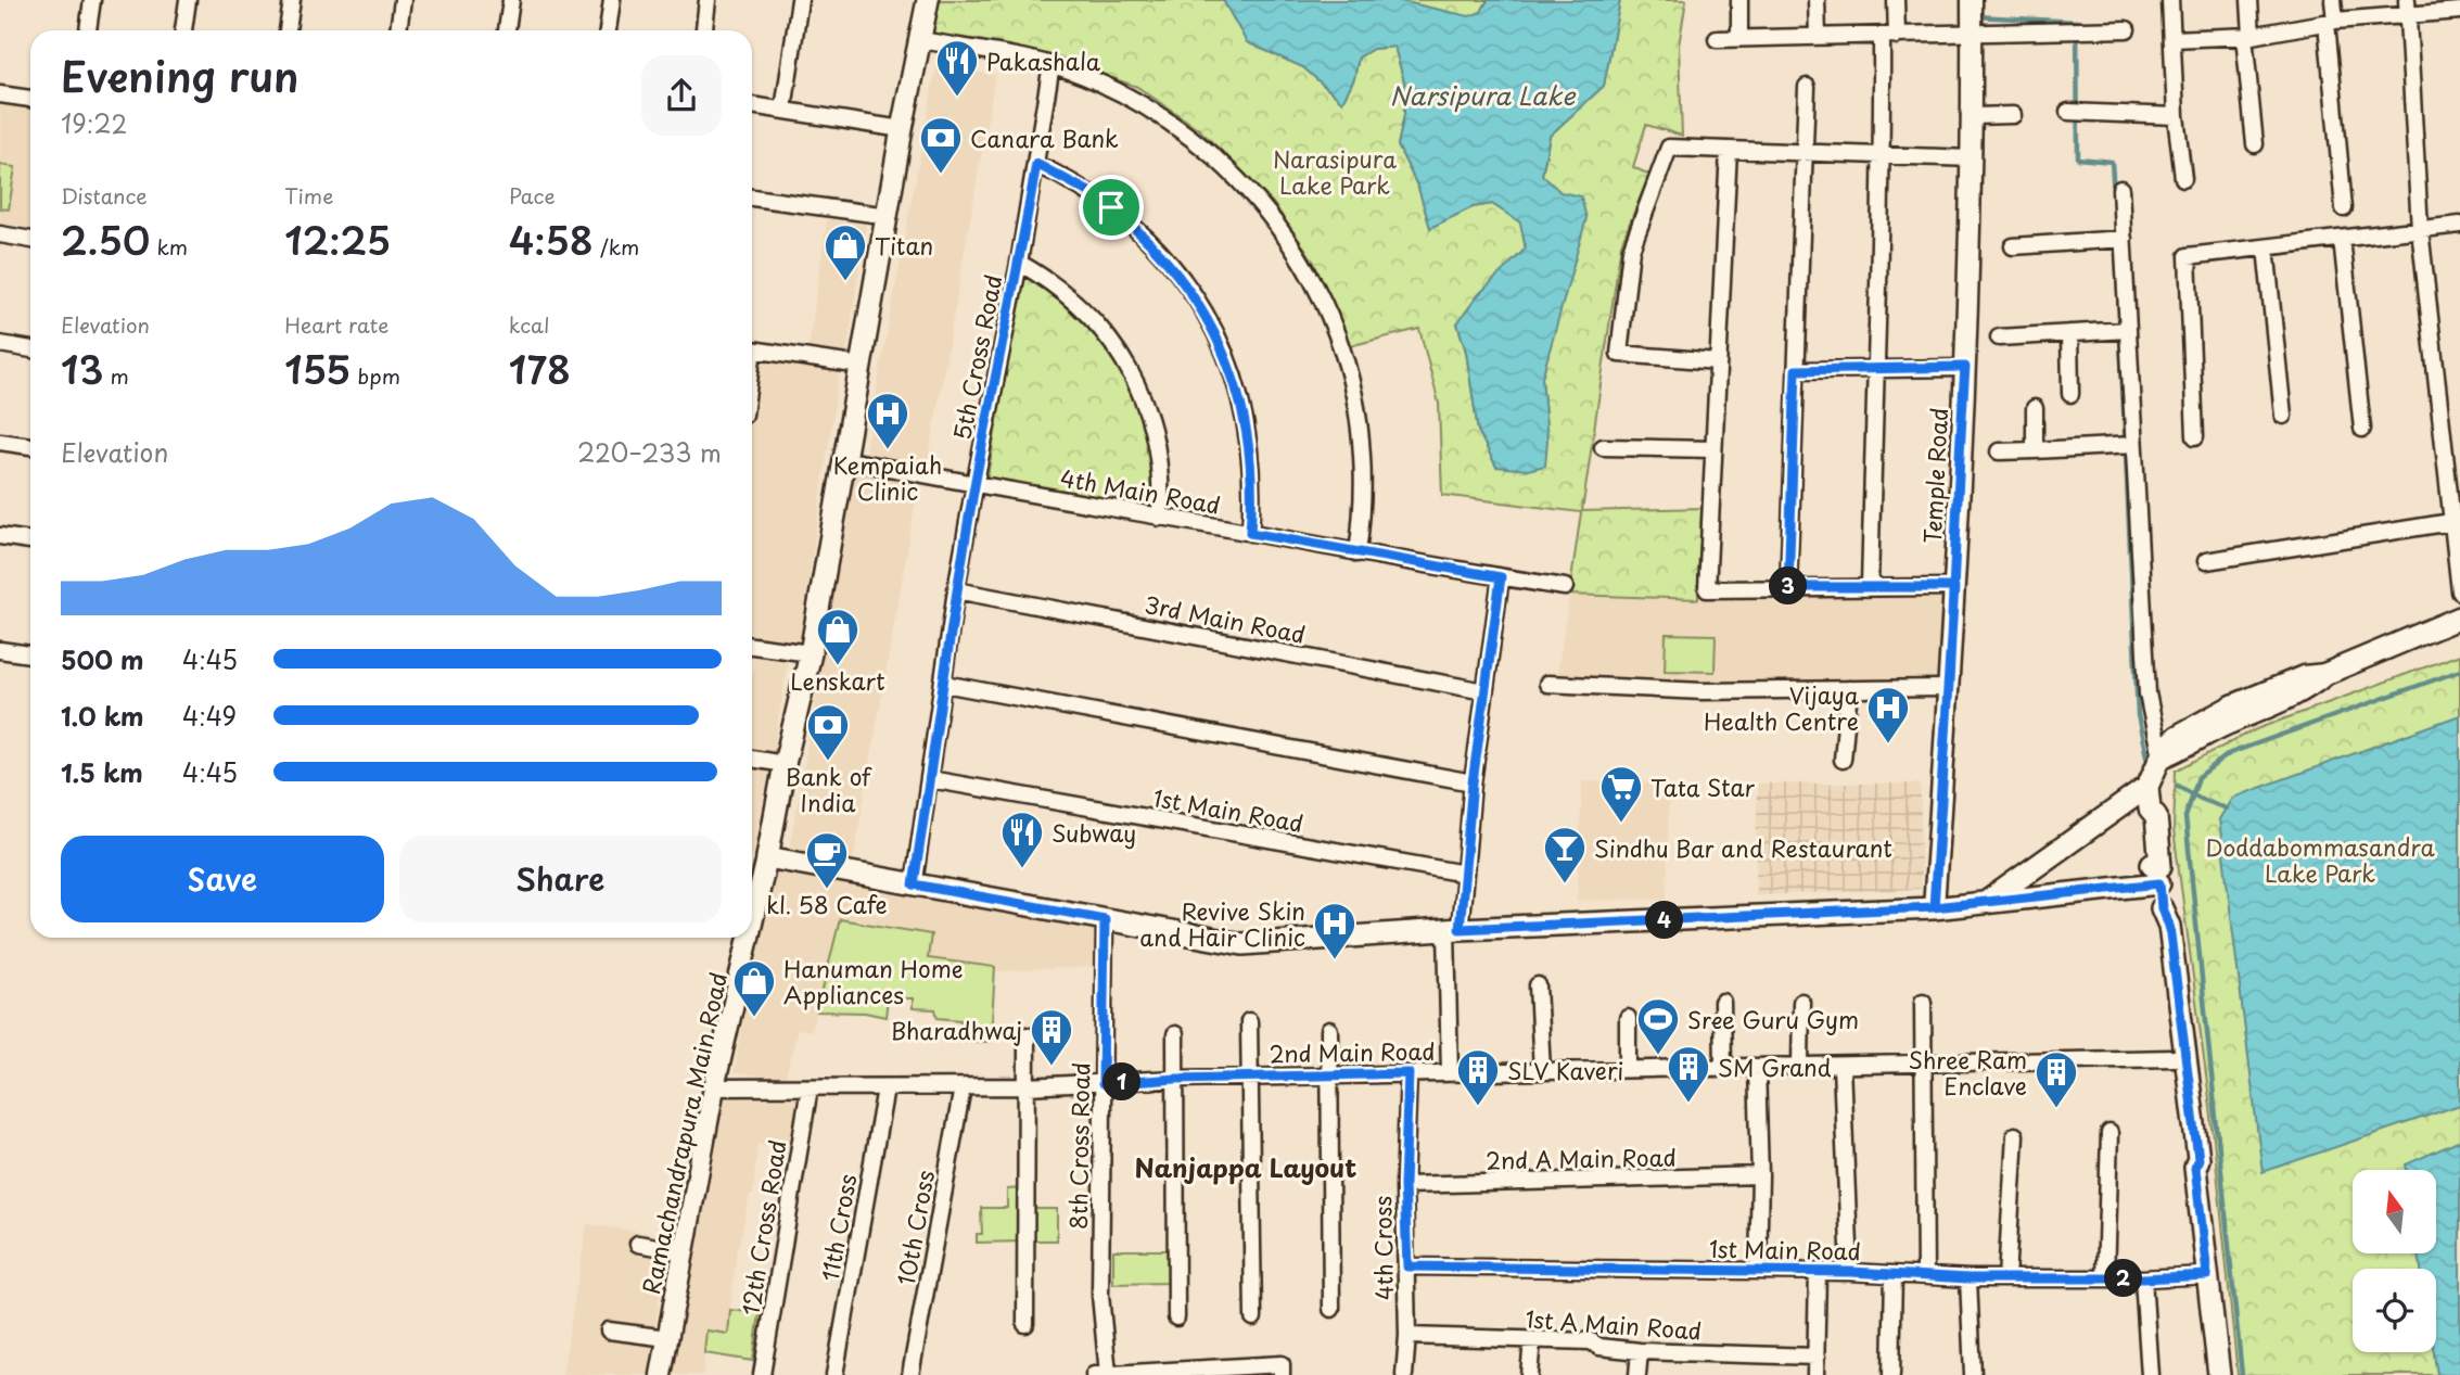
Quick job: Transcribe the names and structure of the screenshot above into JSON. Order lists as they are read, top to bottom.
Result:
{
  "streets": {
    "street": [
      "5th Cross Road",
      "Temple Road",
      "4th Main Road",
      "3rd Main Road",
      "1st Main Road",
      "2nd Main Road",
      "Ramachandrapura Main Road",
      "8th Cross Road",
      "2nd A Main Road",
      "12th Cross Road",
      "11th Cross",
      "10th Cross",
      "4th Cross",
      "1st A Main Road"
    ]
  },
  "crossings": [
    ["5th Cross Road", "4th Main Road"],
    ["5th Cross Road", "3rd Main Road"],
    ["5th Cross Road", "1st Main Road"],
    ["1st Main Road", "4th Cross"],
    ["2nd Main Road", "Ramachandrapura Main Road"],
    ["2nd Main Road", "8th Cross Road"],
    ["2nd Main Road", "12th Cross Road"],
    ["2nd Main Road", "11th Cross"],
    ["2nd Main Road", "10th Cross"],
    ["2nd Main Road", "4th Cross"],
    ["2nd A Main Road", "4th Cross"],
    ["4th Cross", "1st A Main Road"]
  ],
  "districts": ["Nanjappa Layout"],
  "water": ["Narsipura Lake"],
  "parks": ["Narasipura Lake Park", "Doddabommasandra Lake Park"],
  "places": {
    "restaurant": ["Pakashala", "Subway"],
    "bank": ["Canara Bank", "Bank of India"],
    "shop": ["Titan", "Lenskart", "Hanuman Home Appliances"],
    "hospital": ["Kempaiah Clinic", "Vijaya Health Centre", "Revive Skin and Hair Clinic"],
    "supermarket": ["Tata Star"],
    "bar": ["Sindhu Bar and Restaurant"],
    "cafe": ["kl. 58 Cafe"],
    "sports": ["Sree Guru Gym"],
    "building": [
      "Bharadhwaj",
      "SM Grand",
      "SLV Kaveri",
      "Shree Ram Enclave"
    ]
  },
  "north": "top",
  "page": {
    "heading": ["Evening run", "19:22"],
    "stats": [
      ["Distance", "2.50 km"],
      ["Time", "12:25"],
      ["Pace", "4:58 /km"],
      ["Elevation", "13 m"],
      ["Heart rate", "155 bpm"],
      ["kcal", "178"]
    ],
    "chart": ["Elevation", "220–233 m"],
    "pins": [
      "3",
      "4",
      "1",
      "2"
    ],
    "list": [
      {
        "name": "500 m",
        "note": "4:45"
      },
      {
        "name": "1.0 km",
        "note": "4:49"
      },
      {
        "name": "1.5 km",
        "note": "4:45"
      }
    ],
    "buttons": ["Save", "Share"]
  }
}
